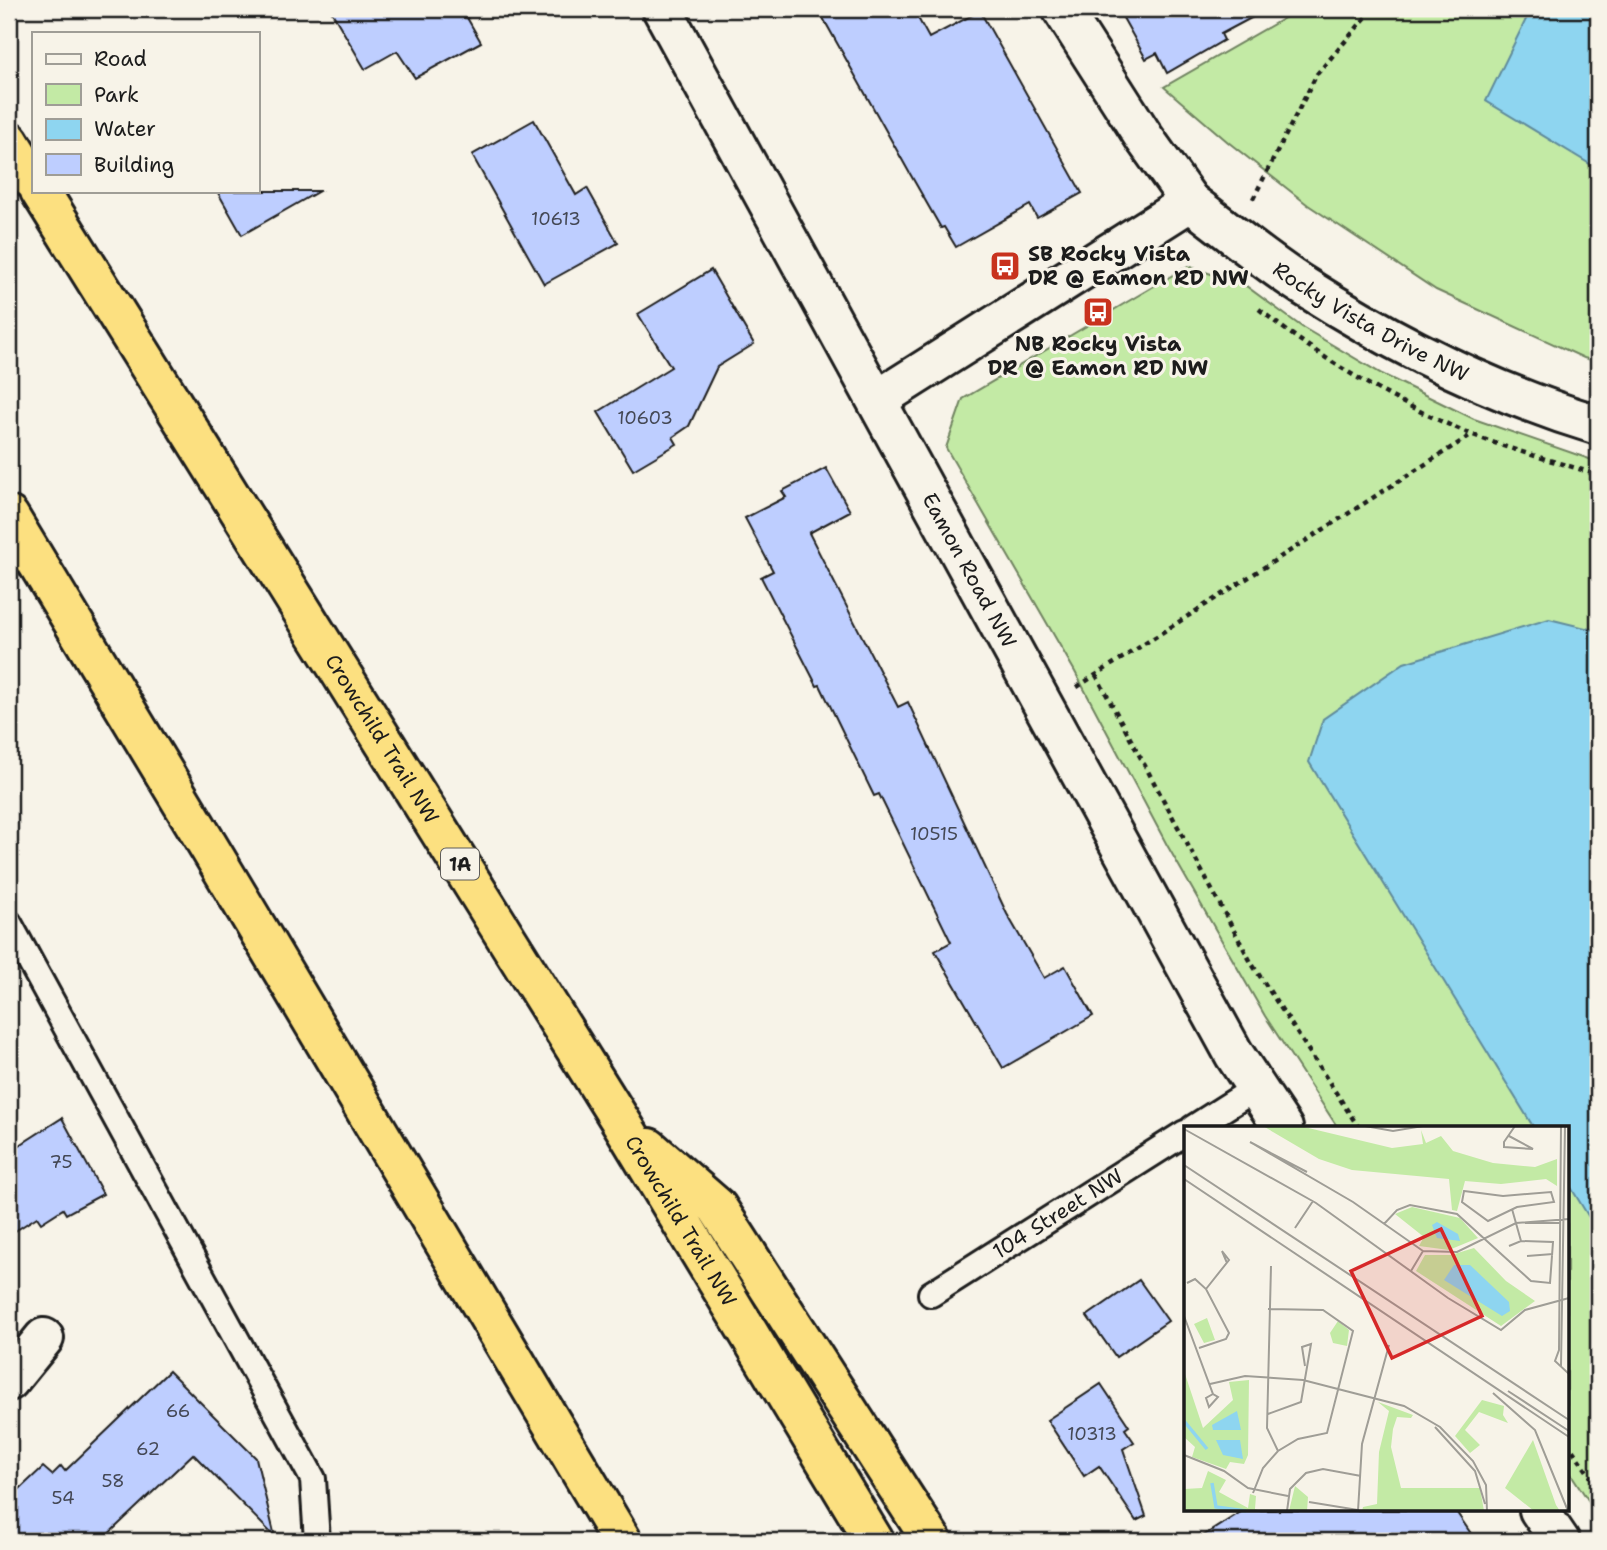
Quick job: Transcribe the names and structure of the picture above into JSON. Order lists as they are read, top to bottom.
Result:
{
  "streets": {
    "highway": ["Crowchild Trail NW", "1A"],
    "street": ["Rocky Vista Drive NW", "Eamon Road NW"],
    "lane": ["104 Street NW"]
  },
  "places": {
    "bus stop": ["SB Rocky Vista DR @ Eamon RD NW", "NB Rocky Vista DR @ Eamon RD NW"]
  },
  "house_numbers": [
    "10613",
    "10603",
    "10515",
    "75",
    "66",
    "10313",
    "62",
    "58",
    "54"
  ],
  "legend": [
    "Road",
    "Park",
    "Water",
    "Building"
  ]
}
